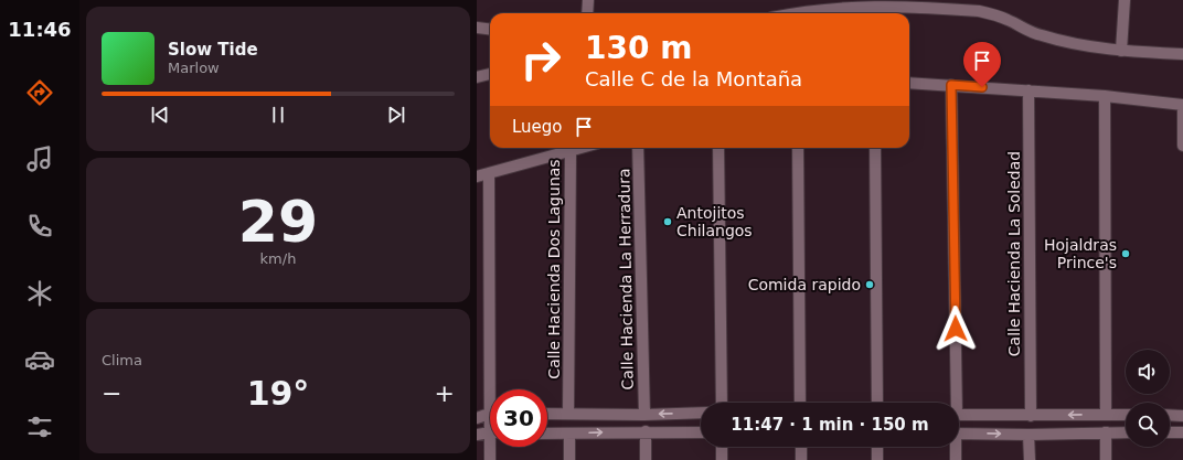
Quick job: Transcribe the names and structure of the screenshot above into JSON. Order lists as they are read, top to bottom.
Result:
{
  "streets": {
    "street": ["Calle Hacienda La Soledad", "Calle Hacienda Dos Lagunas", "Calle Hacienda La Herradura"]
  },
  "places": ["Antojitos Chilangos", "Hojaldras Prince's", "Comida rapido"],
  "page": {
    "tabs": "11:46",
    "turn": ["130 m", "Calle C de la Montaña"],
    "song": ["Slow Tide", "Marlow"],
    "then": "Luego",
    "tile": [
      ["29", "km/h"],
      "Clima"
    ],
    "heat": ["−", "19°", "+"],
    "limit": "30",
    "trip": "11:47 · 1 min · 150 m"
  }
}
